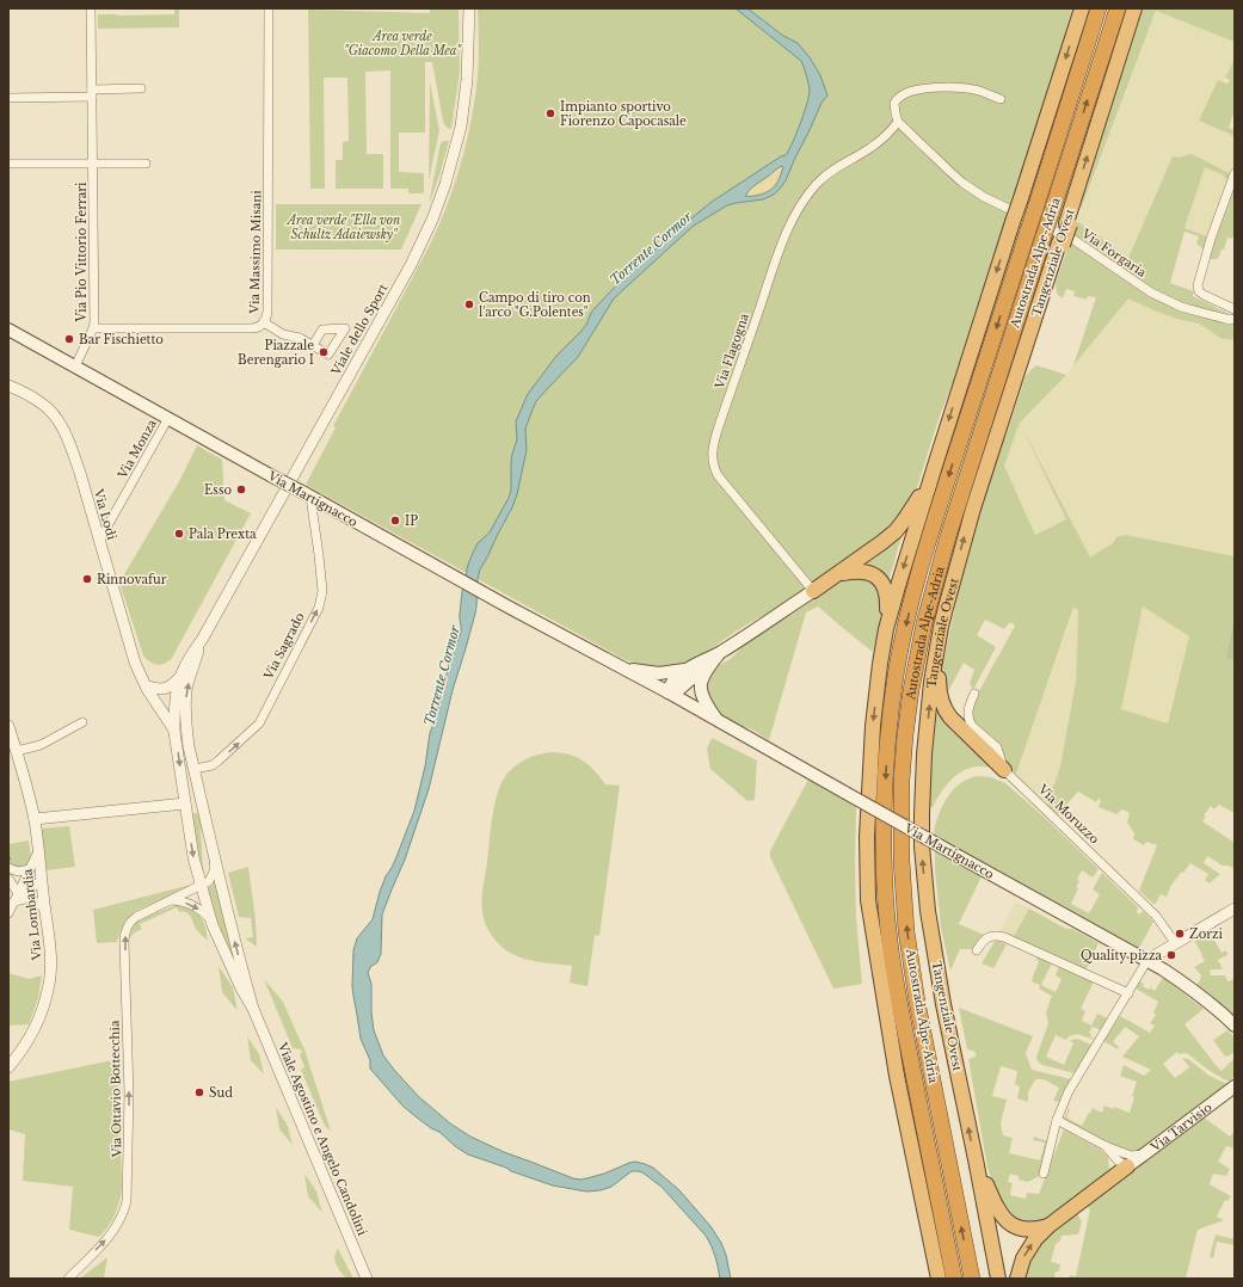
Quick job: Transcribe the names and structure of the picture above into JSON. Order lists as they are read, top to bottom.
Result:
{
  "streets": {
    "highway": ["Autostrada Alpe-Adria", "Tangenziale Ovest"],
    "main road": ["Via Martignacco", "Via Tarvisio"],
    "street": [
      "Via Pio Vittorio Ferrari",
      "Via Massimo Misani",
      "Via Forgaria",
      "Viale dello Sport",
      "Via Flagogna",
      "Via Monza",
      "Via Lodi",
      "Via Sagrado",
      "Via Moruzzo",
      "Via Lombardia",
      "Via Ottavio Bottecchia",
      "Viale Agostino e Angelo Candolini"
    ]
  },
  "crossings": [
    ["Via Pio Vittorio Ferrari", "Via Massimo Misani"],
    ["Via Pio Vittorio Ferrari", "Via Martignacco"],
    ["Via Forgaria", "Via Flagogna"],
    ["Viale dello Sport", "Via Lodi"],
    ["Viale dello Sport", "Via Sagrado"],
    ["Viale dello Sport", "Viale Agostino e Angelo Candolini"],
    ["Via Flagogna", "Via Martignacco"],
    ["Via Monza", "Via Martignacco"],
    ["Via Monza", "Via Lodi"],
    ["Via Martignacco", "Via Sagrado"],
    ["Via Ottavio Bottecchia", "Viale Agostino e Angelo Candolini"]
  ],
  "one_way": ["Via Sagrado", "Via Ottavio Bottecchia"],
  "water": ["Torrente Cormor"],
  "parks": ["Area verde \"Giacomo Della Mea\"", "Area verde \"Ella von Schultz Adaiewsky\""],
  "places": [
    "Impianto sportivo Fiorenzo Capocasale",
    "Campo di tiro con l'arco \"G.Polentes\"",
    "Bar Fischietto",
    "Piazzale Berengario I",
    "Esso",
    "IP",
    "Pala Prexta",
    "Rinnovafur",
    "Zorzi",
    "Quality pizza",
    "Sud"
  ]
}
